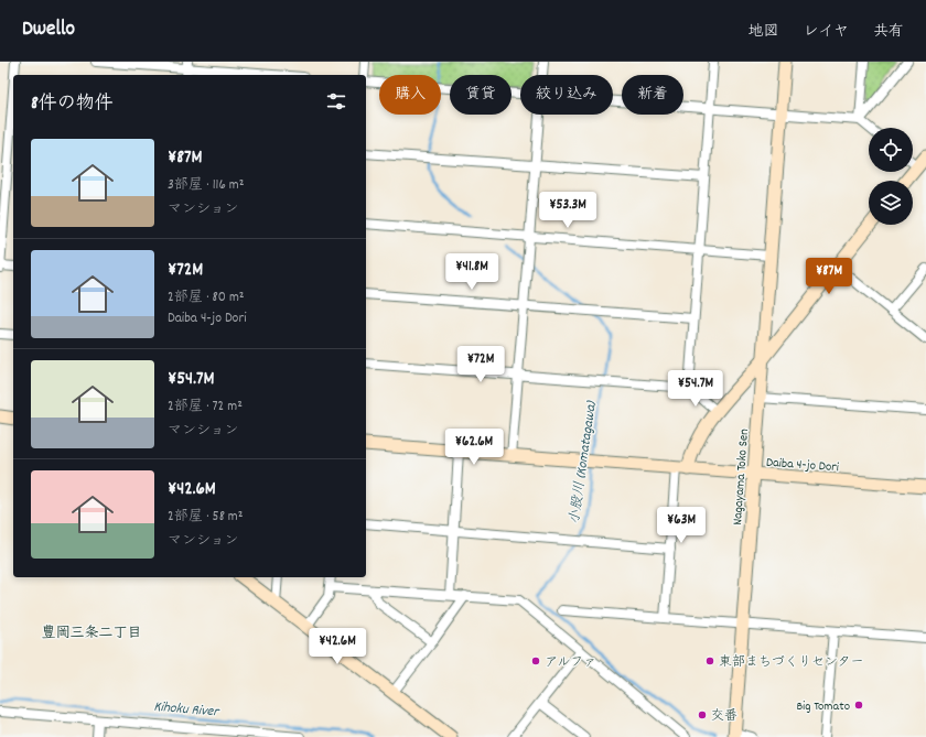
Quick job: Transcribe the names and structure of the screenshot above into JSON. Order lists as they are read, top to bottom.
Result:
{
  "streets": {
    "street": ["Daiba 4-jo Dori", "Nagayama Toko Sen"]
  },
  "crossings": [
    ["Daiba 4-jo Dori", "Nagayama Toko Sen"]
  ],
  "districts": ["豊岡三条二丁目"],
  "water": ["小股川 (Komatagawa)", "Kihoku River"],
  "places": [
    "アルファ",
    "東部まちづくりセンター",
    "Big Tomato",
    "交番"
  ],
  "page": {
    "header": "Dwello",
    "nav": ["地図", "レイヤ", "共有"],
    "chip": [
      "購入",
      "賃貸",
      "絞り込み",
      "新着"
    ],
    "heading": "8件の物件",
    "list": [
      {
        "name": "¥87M",
        "note": "3部屋 · 116 m² · マンション"
      },
      {
        "name": "¥72M",
        "note": "2部屋 · 80 m² · Daiba 4-jo Dori"
      },
      {
        "name": "¥54.7M",
        "note": "2部屋 · 72 m² · マンション"
      },
      {
        "name": "¥42.6M",
        "note": "2部屋 · 58 m² · マンション"
      }
    ],
    "price": [
      "¥53.3M",
      "¥41.8M",
      "¥87M",
      "¥72M",
      "¥54.7M",
      "¥62.6M",
      "¥63M",
      "¥42.6M"
    ]
  }
}
